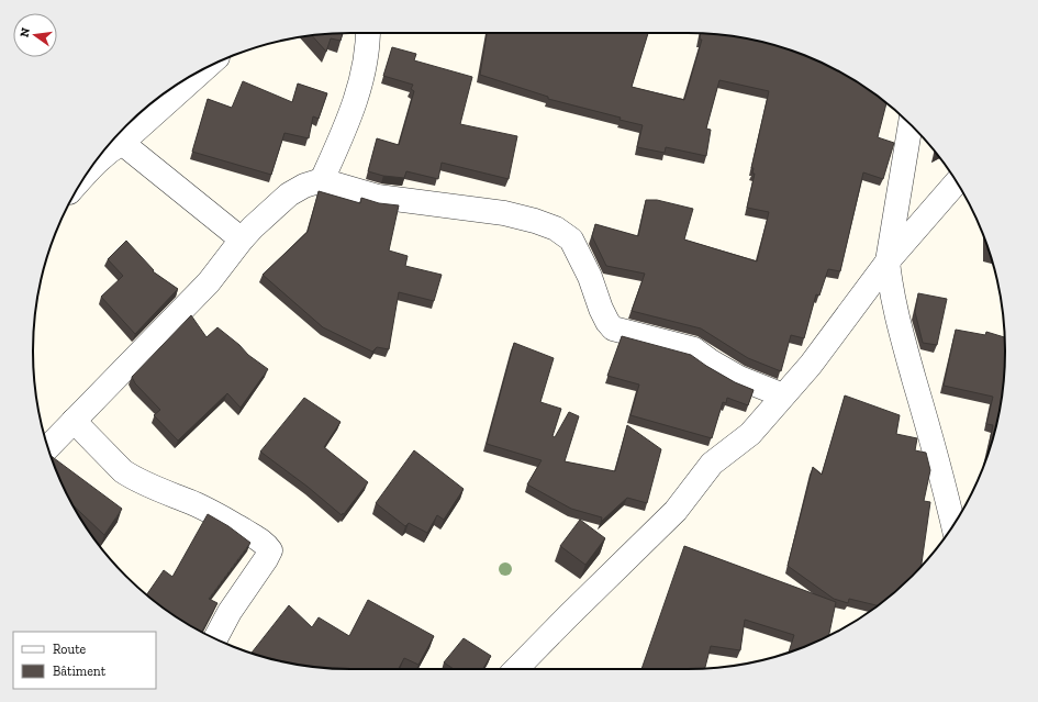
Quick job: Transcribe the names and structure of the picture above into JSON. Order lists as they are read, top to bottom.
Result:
{
  "legend": ["Route", "Bâtiment"],
  "north": "left"
}
